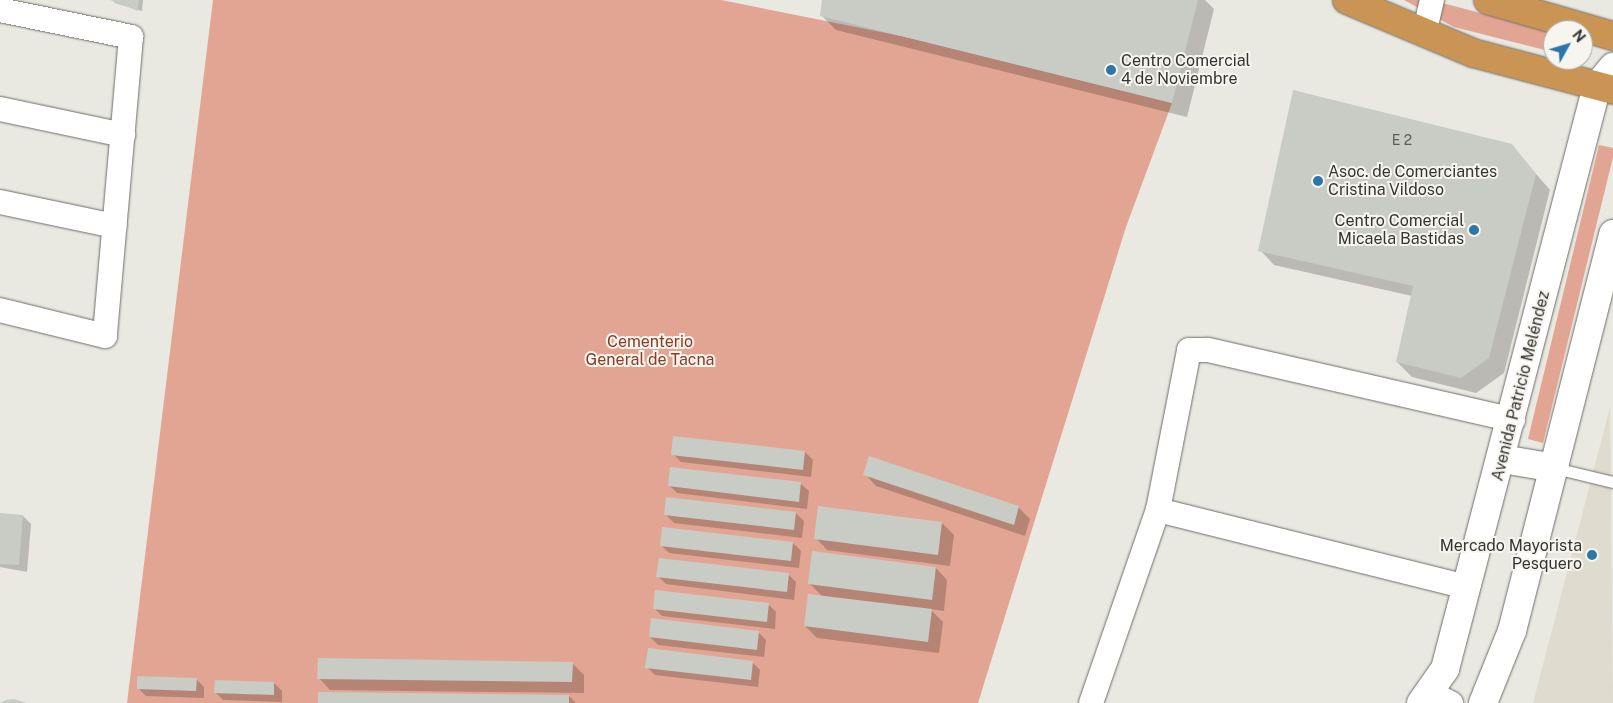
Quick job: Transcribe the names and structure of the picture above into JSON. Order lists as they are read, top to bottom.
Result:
{
  "streets": {
    "street": ["Avenida Patricio Meléndez"]
  },
  "parks": ["Cementerio General de Tacna"],
  "places": [
    "Centro Comercial 4 de Noviembre",
    "Asoc. de Comerciantes Cristina Vildoso",
    "Centro Comercial Micaela Bastidas",
    "Mercado Mayorista Pesquero"
  ],
  "house_numbers": ["E 2"],
  "north": "top right"
}
